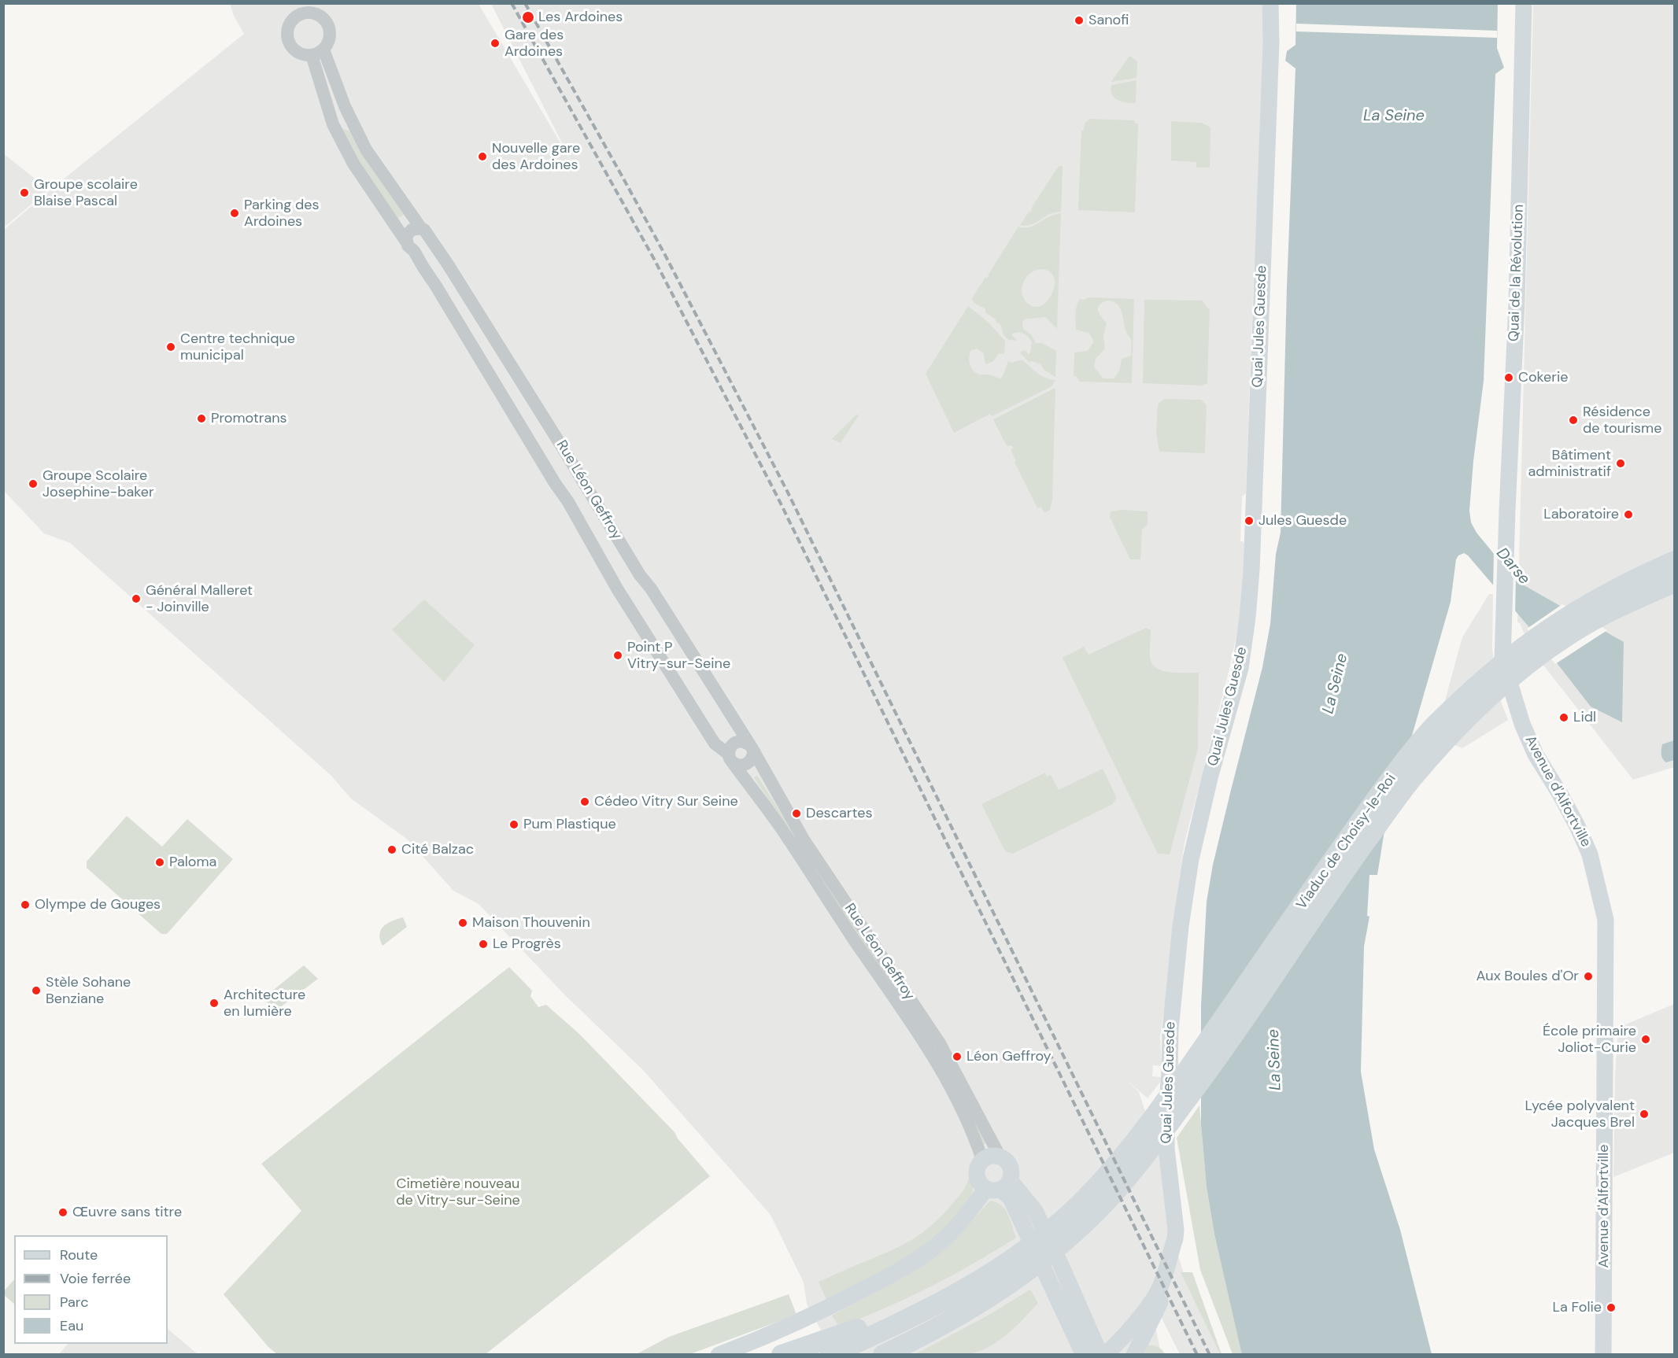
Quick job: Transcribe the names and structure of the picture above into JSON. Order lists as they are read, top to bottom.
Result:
{
  "streets": {
    "highway": ["Viaduc de Choisy-le-Roi"],
    "main road": ["Quai de la Révolution", "Quai Jules Guesde", "Avenue d'Alfortville"],
    "street": ["Rue Léon Geffroy"]
  },
  "crossings": [
    ["Quai de la Révolution", "Avenue d'Alfortville"]
  ],
  "water": ["La Seine", "Darse"],
  "parks": ["Cimetière nouveau de Vitry-sur-Seine"],
  "places": [
    "Les Ardoines",
    "Sanofi",
    "Gare des Ardoines",
    "Nouvelle gare des Ardoines",
    "Groupe scolaire Blaise Pascal",
    "Parking des Ardoines",
    "Centre technique municipal",
    "Cokerie",
    "Promotrans",
    "Résidence de tourisme",
    "Bâtiment administratif",
    "Groupe Scolaire Josephine-baker",
    "Laboratoire",
    "Jules Guesde",
    "Général Malleret - Joinville",
    "Point P Vitry-sur-Seine",
    "Lidl",
    "Cédeo Vitry Sur Seine",
    "Descartes",
    "Pum Plastique",
    "Cité Balzac",
    "Paloma",
    "Olympe de Gouges",
    "Maison Thouvenin",
    "Le Progrès",
    "Aux Boules d'Or",
    "Stèle Sohane Benziane",
    "Architecture en lumière",
    "École primaire Joliot-Curie",
    "Léon Geffroy",
    "Lycée polyvalent Jacques Brel",
    "Œuvre sans titre",
    "La Folie"
  ],
  "legend": [
    "Route",
    "Voie ferrée",
    "Parc",
    "Eau"
  ]
}
